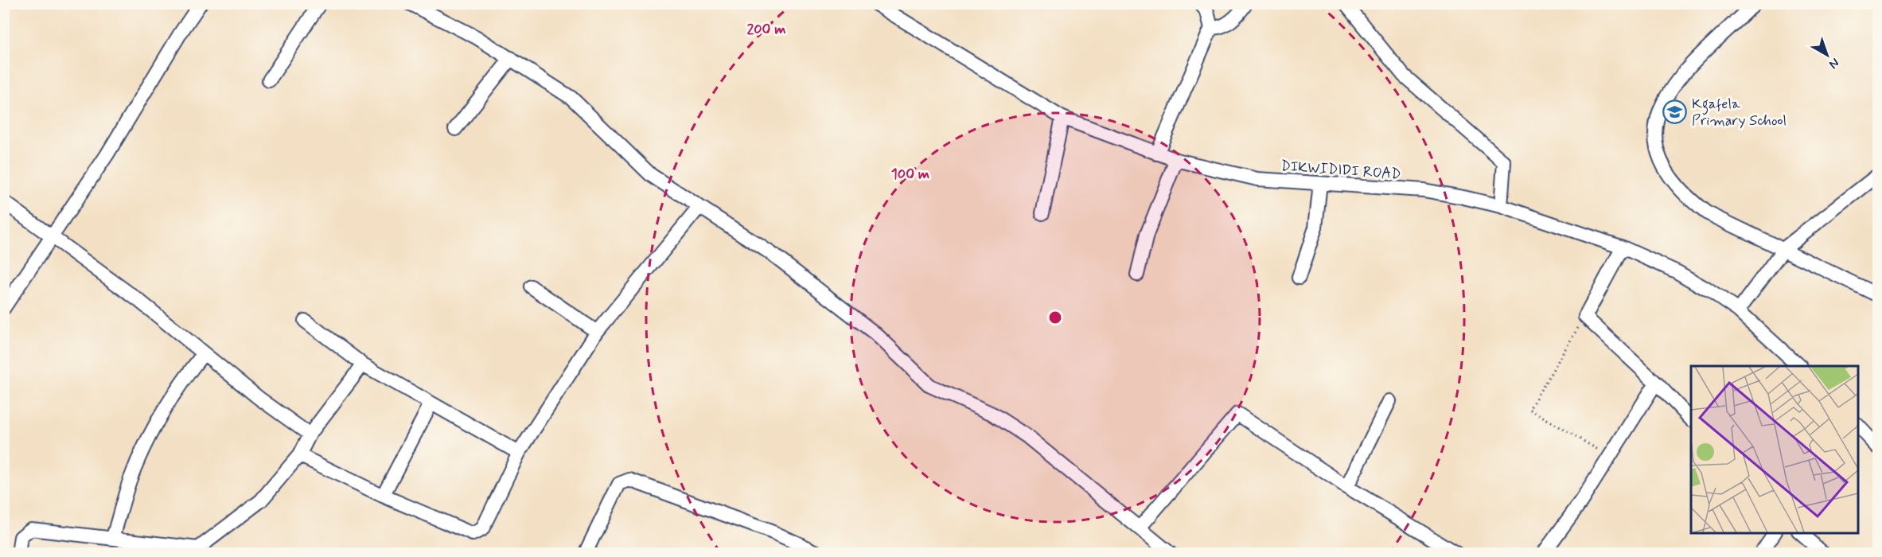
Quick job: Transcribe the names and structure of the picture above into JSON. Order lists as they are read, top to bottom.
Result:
{
  "streets": {
    "street": ["DIKWIDIDI ROAD"]
  },
  "places": {
    "school or university": ["Kgafela Primary School"]
  },
  "north": "bottom right",
  "rings": ["200 m", "100 m"]
}
